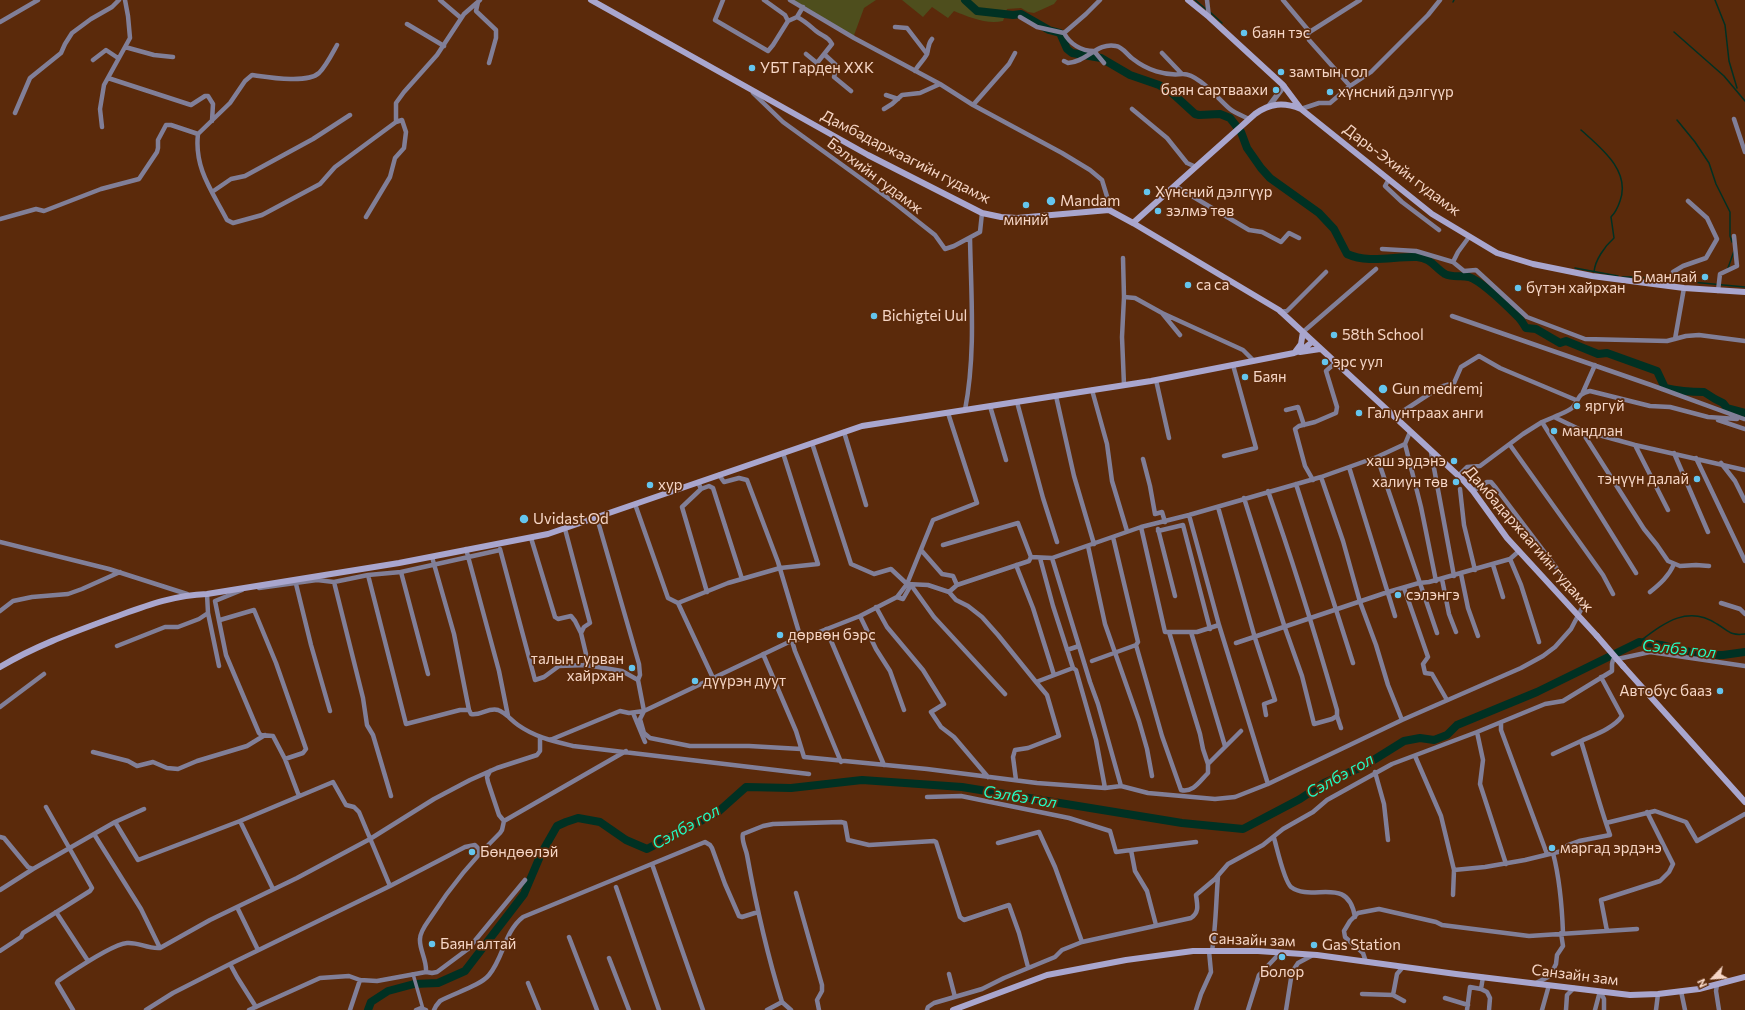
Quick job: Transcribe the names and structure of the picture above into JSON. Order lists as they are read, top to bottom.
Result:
{
  "streets": {
    "main road": ["Дамбадаржаагийн гудамж", "Дарь-Эхийн гудамж", "Санзайн зам"],
    "street": ["Бэлхийн гудамж"]
  },
  "crossings": [
    ["Дамбадаржаагийн гудамж", "Бэлхийн гудамж"]
  ],
  "water": ["Сэлбэ гол"],
  "places": [
    "баян тэс",
    "УБТ Гарден ХХК",
    "замтын гол",
    "баян сартваахи",
    "хүнсний дэлгүүр",
    "Хүнсний дэлгүүр",
    "Mandam",
    "миний",
    "зэлмэ төв",
    "Б манлай",
    "са са",
    "бүтэн хайрхан",
    "Bichigtei Uul",
    "58th School",
    "эрс уул",
    "Баян",
    "Gun medremj",
    "яргуй",
    "Гал унтраах анги",
    "мандлан",
    "хаш эрдэнэ",
    "тэнүүн далай",
    "халиун төв",
    "хур",
    "Uvidast Od",
    "сэлэнгэ",
    "дөрвөн бэрс",
    "талын гурван хайрхан",
    "дүүрэн дуут",
    "Автобус бааз",
    "маргад эрдэнэ",
    "Бөндөөлэй",
    "Баян алтай",
    "Gas Station",
    "Болор"
  ],
  "north": "bottom left"
}
